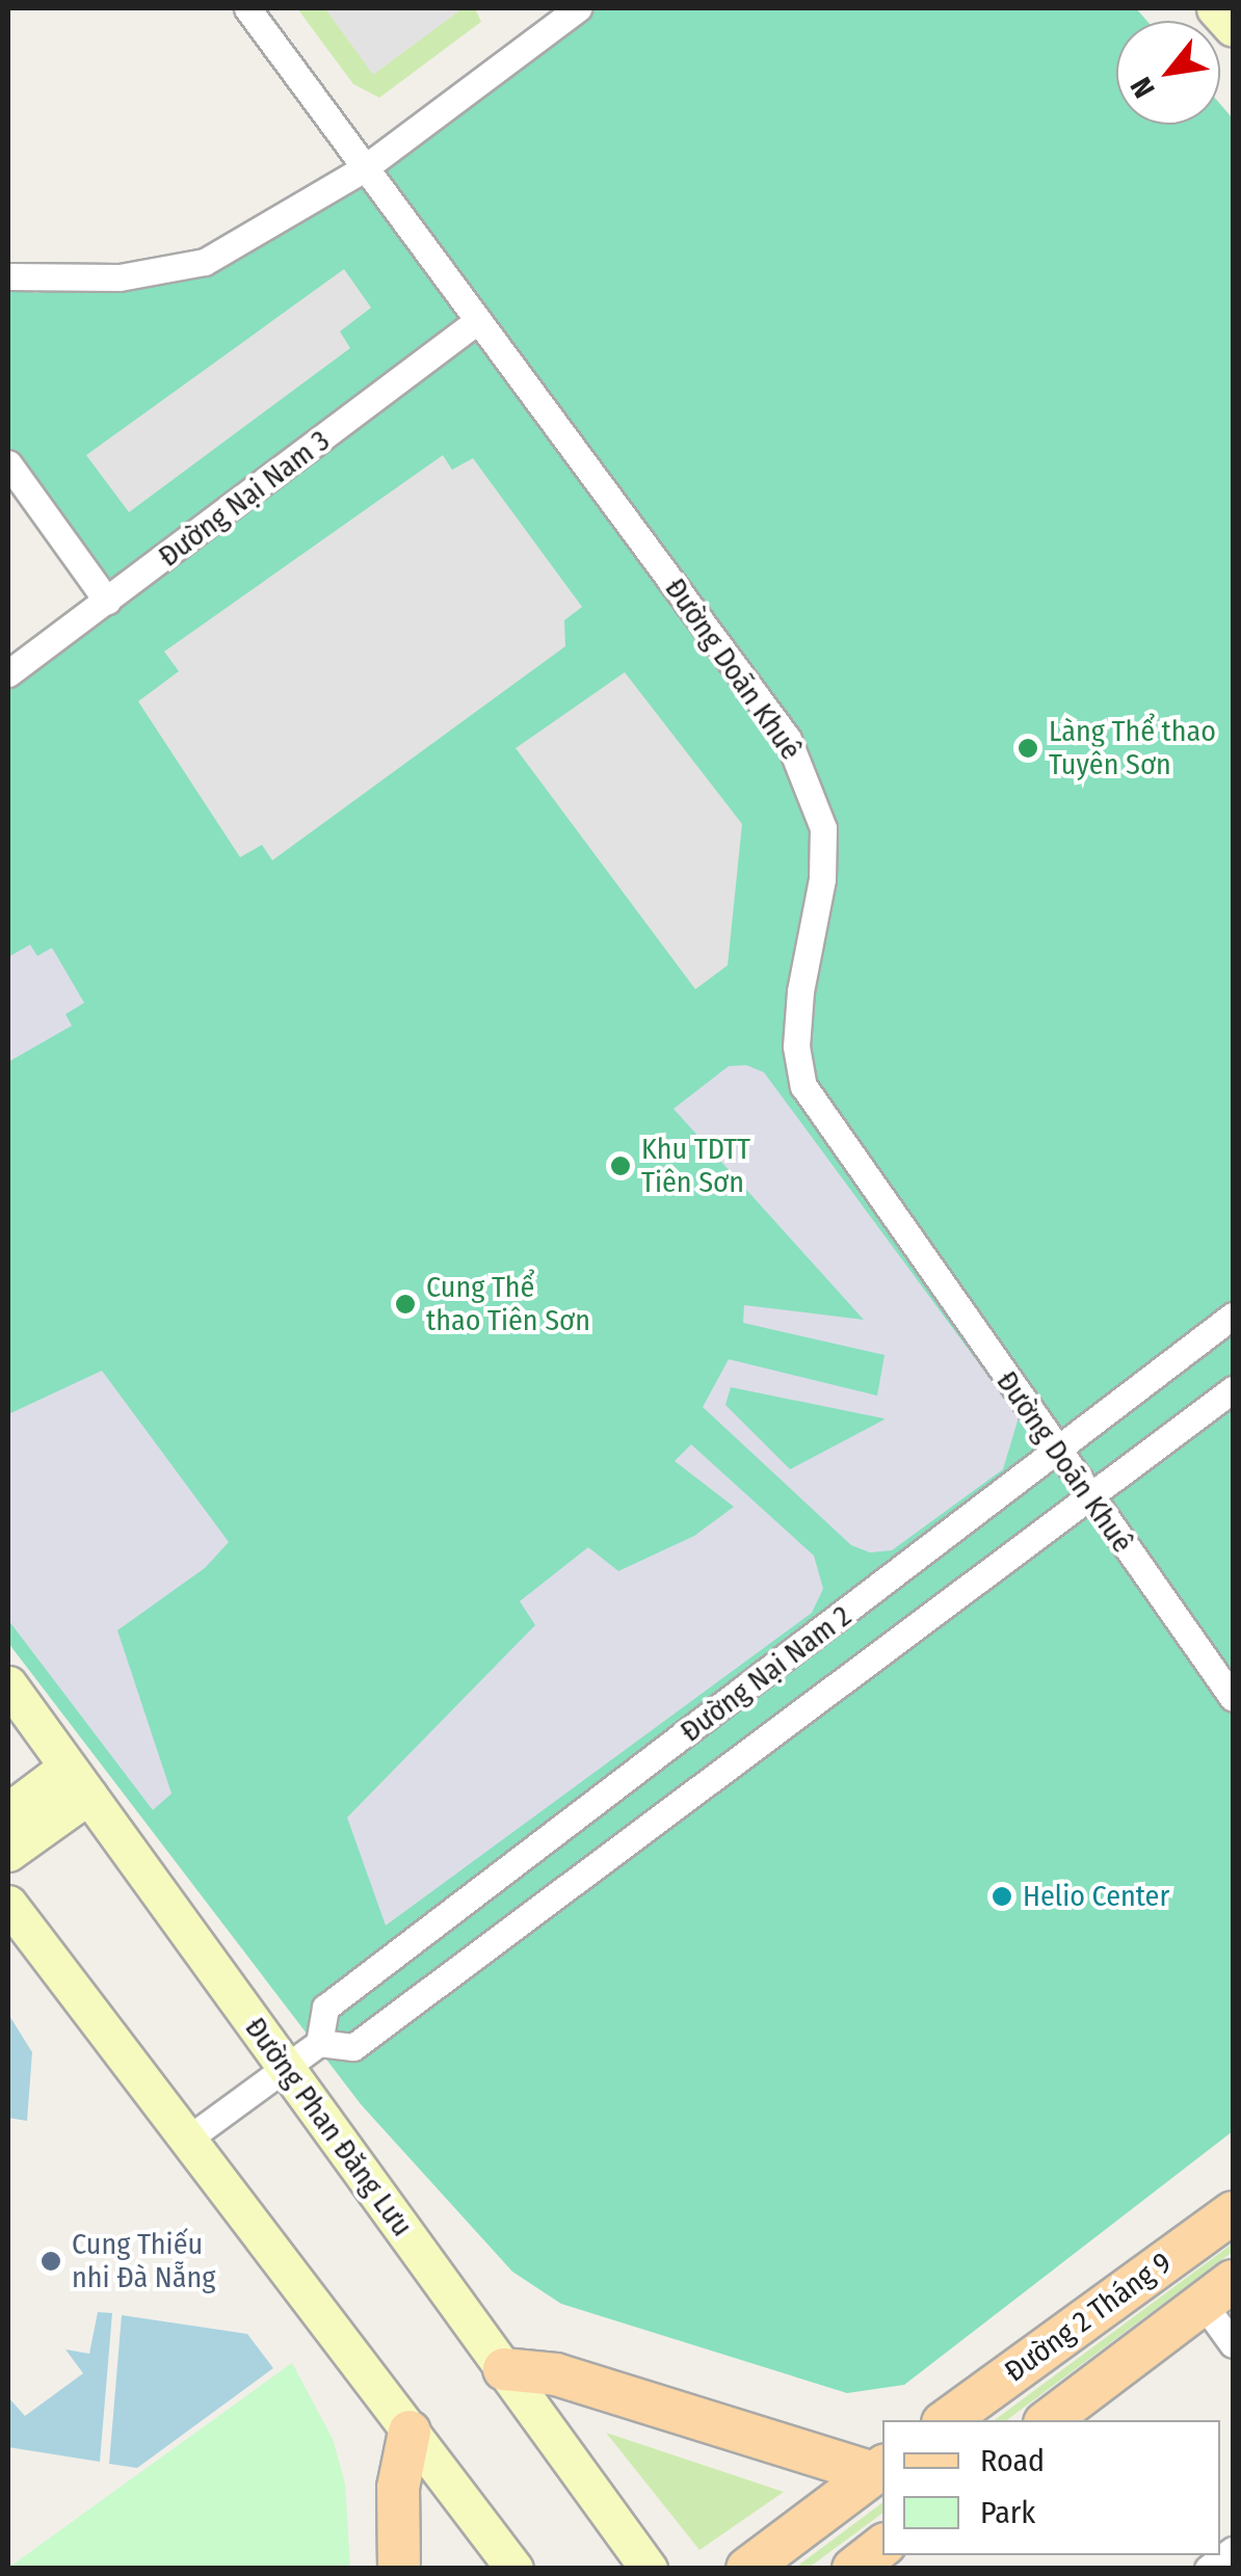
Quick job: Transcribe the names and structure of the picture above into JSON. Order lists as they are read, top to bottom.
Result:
{
  "streets": {
    "main road": ["Đường 2 Tháng 9"],
    "street": [
      "Đường Nại Nam 3",
      "Đường Doãn Khuê",
      "Đường Nại Nam 2",
      "Đường Phan Đăng Lưu"
    ]
  },
  "crossings": [
    ["Đường Nại Nam 3", "Đường Doãn Khuê"],
    ["Đường Doãn Khuê", "Đường Nại Nam 2"],
    ["Đường Nại Nam 2", "Đường Phan Đăng Lưu"]
  ],
  "places": [
    "Làng Thể thao Tuyên Sơn",
    "Khu TDTT Tiên Sơn",
    "Cung Thể thao Tiên Sơn",
    "Helio Center",
    "Cung Thiếu nhi Đà Nẵng"
  ],
  "legend": ["Road", "Park"],
  "north": "bottom left"
}
